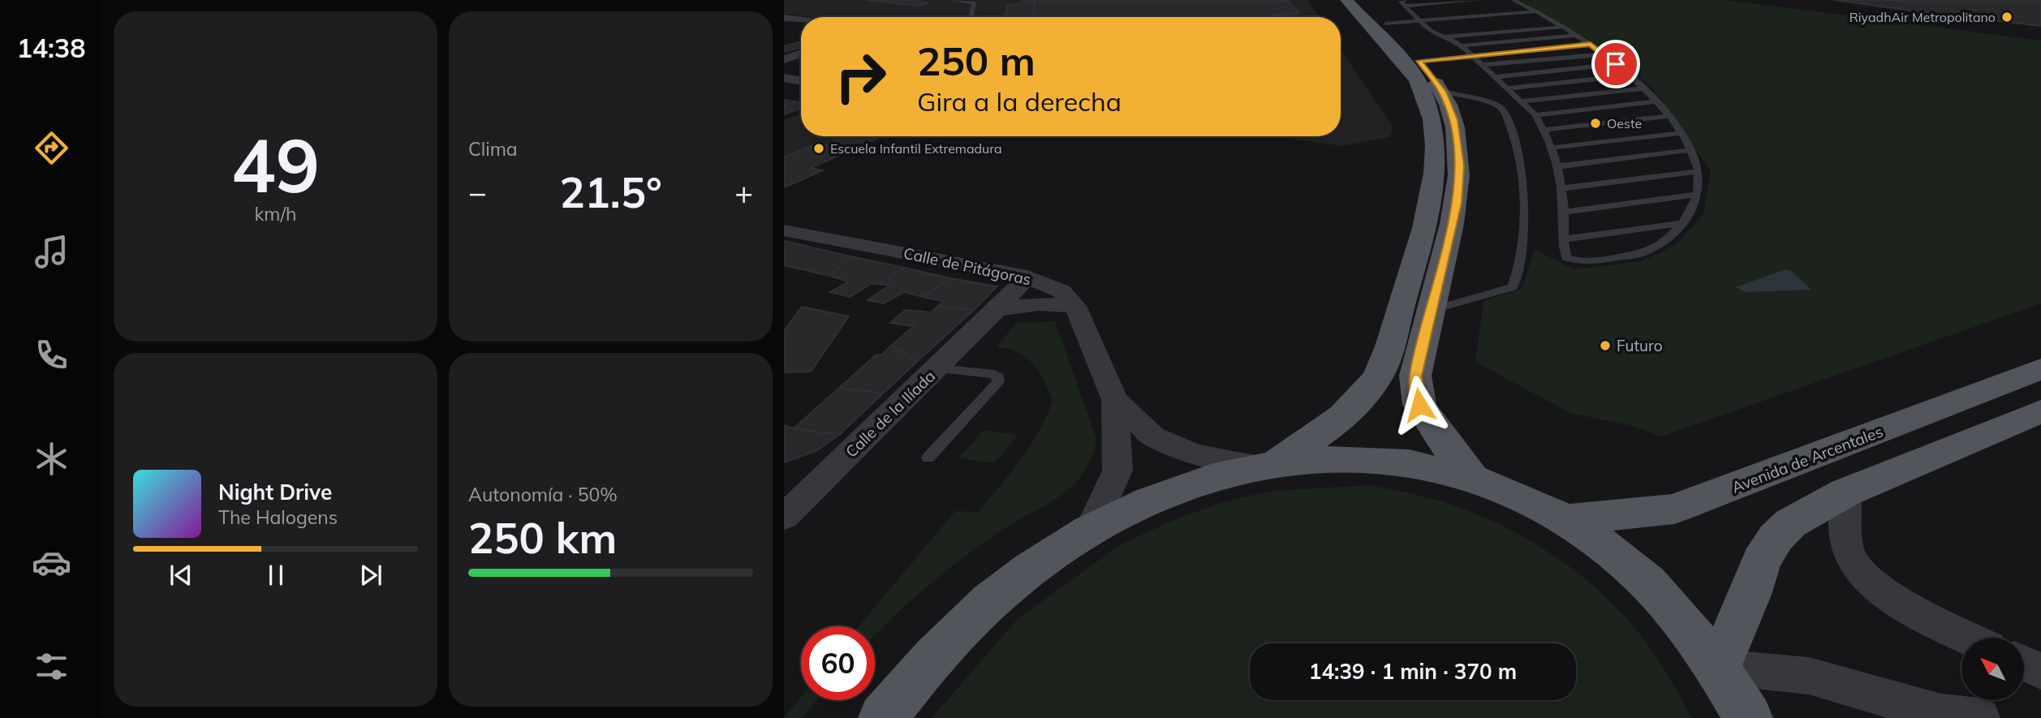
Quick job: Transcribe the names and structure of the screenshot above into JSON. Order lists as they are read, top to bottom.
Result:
{
  "streets": {
    "main road": ["Avenida de Arcentales"],
    "street": ["Calle de Pitágoras", "Calle de la Ilíada"]
  },
  "crossings": [
    ["Calle de Pitágoras", "Calle de la Ilíada"]
  ],
  "places": [
    "RiyadhAir Metropolitano",
    "Oeste",
    "Escuela Infantil Extremadura",
    "Futuro"
  ],
  "north": "top left",
  "page": {
    "tabs": "14:38",
    "tile": [
      ["49", "km/h"],
      "Clima",
      ["Autonomía · 50%", "250 km"]
    ],
    "turn": ["250 m", "Gira a la derecha"],
    "heat": ["−", "21.5°", "+"],
    "song": ["Night Drive", "The Halogens"],
    "limit": "60",
    "trip": "14:39 · 1 min · 370 m"
  }
}
